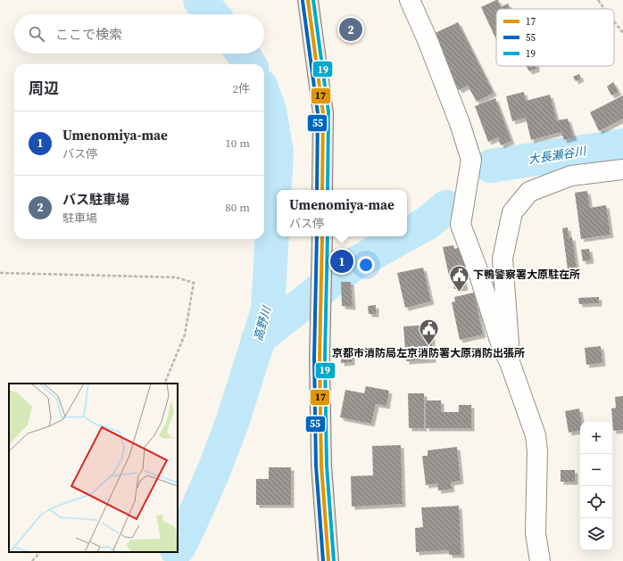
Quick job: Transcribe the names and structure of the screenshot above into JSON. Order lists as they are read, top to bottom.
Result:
{
  "water": ["大長瀬谷川", "高野川"],
  "places": {
    "public building": ["下鴨警察署大原駐在所", "京都市消防局左京消防署大原消防出張所"]
  },
  "lines": ["transit line 17", "transit line 19", "transit line 55"],
  "legend": ["17", "55", "19"],
  "page": {
    "search": "ここで検索",
    "pins": ["2", "1"],
    "heading": ["周辺", "2件"],
    "list": [
      {
        "mark": "1",
        "name": "Umenomiya-mae",
        "note": "バス停",
        "value": "10 m"
      },
      {
        "mark": "2",
        "name": "バス駐車場",
        "note": "駐車場",
        "value": "80 m"
      }
    ],
    "popup": ["Umenomiya-mae", "バス停"],
    "map_buttons": ["+", "−"]
  }
}
